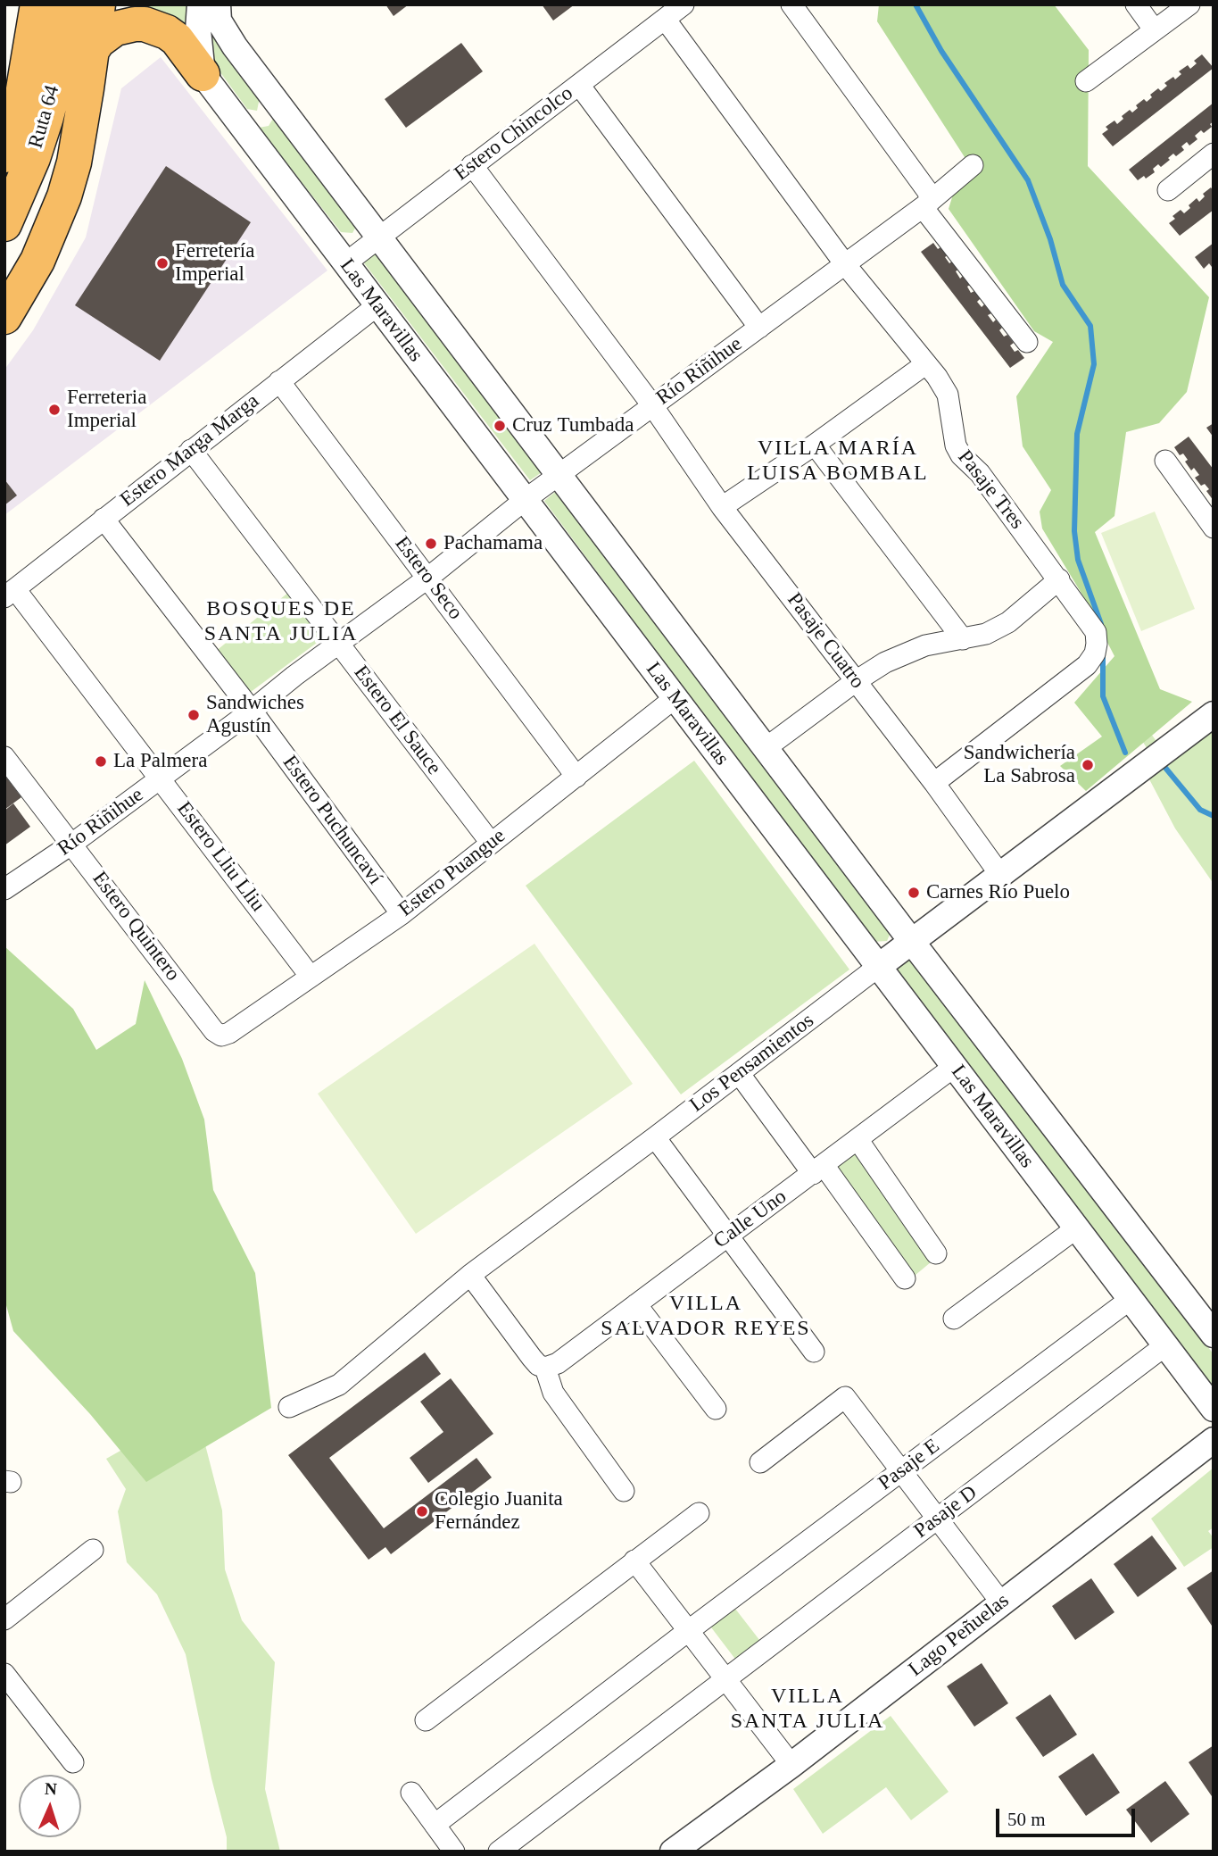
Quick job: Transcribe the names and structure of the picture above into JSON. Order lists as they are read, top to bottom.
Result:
{
  "streets": {
    "highway": ["Ruta 64"],
    "street": [
      "Estero Chincolco",
      "Las Maravillas",
      "Río Riñihue",
      "Estero Marga Marga",
      "Pasaje Tres",
      "Estero Seco",
      "Pasaje Cuatro",
      "Estero El Sauce",
      "Estero Puchuncaví",
      "Estero Lliu Lliu",
      "Estero Puangue",
      "Estero Quintero",
      "Los Pensamientos",
      "Calle Uno",
      "Pasaje E",
      "Pasaje D",
      "Lago Peñuelas"
    ]
  },
  "crossings": [
    ["Estero Chincolco", "Las Maravillas"],
    ["Estero Chincolco", "Pasaje Tres"],
    ["Estero Chincolco", "Pasaje Cuatro"],
    ["Las Maravillas", "Río Riñihue"],
    ["Las Maravillas", "Estero Marga Marga"],
    ["Las Maravillas", "Estero Puangue"],
    ["Las Maravillas", "Los Pensamientos"],
    ["Las Maravillas", "Calle Uno"],
    ["Las Maravillas", "Pasaje E"],
    ["Las Maravillas", "Pasaje D"],
    ["Río Riñihue", "Pasaje Tres"],
    ["Río Riñihue", "Estero Seco"],
    ["Río Riñihue", "Pasaje Cuatro"],
    ["Río Riñihue", "Estero El Sauce"],
    ["Río Riñihue", "Estero Puchuncaví"],
    ["Río Riñihue", "Estero Lliu Lliu"],
    ["Río Riñihue", "Estero Quintero"],
    ["Estero Marga Marga", "Estero Seco"],
    ["Estero Marga Marga", "Estero El Sauce"],
    ["Estero Marga Marga", "Estero Puchuncaví"],
    ["Estero Marga Marga", "Estero Lliu Lliu"],
    ["Pasaje Tres", "Pasaje Cuatro"],
    ["Estero Seco", "Estero Puangue"],
    ["Pasaje Cuatro", "Los Pensamientos"],
    ["Estero El Sauce", "Estero Puangue"],
    ["Estero Puchuncaví", "Estero Puangue"],
    ["Estero Lliu Lliu", "Estero Puangue"],
    ["Estero Puangue", "Estero Quintero"]
  ],
  "districts": [
    "VILLA MARÍA LUISA BOMBAL",
    "BOSQUES DE SANTA JULIA",
    "VILLA SALVADOR REYES",
    "VILLA SANTA JULIA"
  ],
  "places": [
    "Ferretería Imperial",
    "Ferreteria Imperial",
    "Cruz Tumbada",
    "Pachamama",
    "Sandwiches Agustín",
    "La Palmera",
    "Sandwichería La Sabrosa",
    "Carnes Río Puelo",
    "Colegio Juanita Fernández"
  ],
  "scale_bar": "50 m",
  "north": "top"
}
